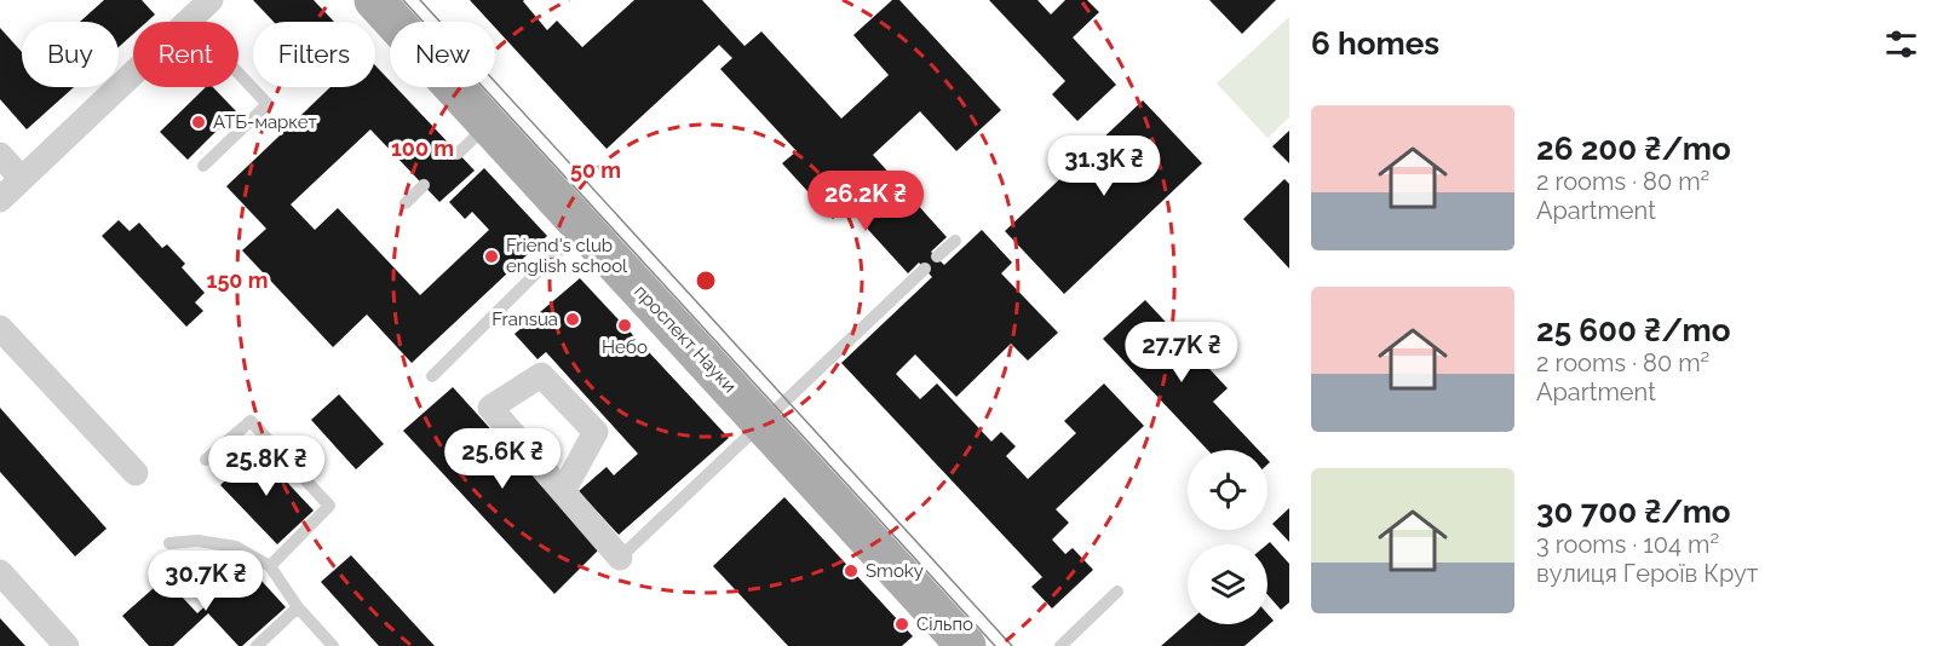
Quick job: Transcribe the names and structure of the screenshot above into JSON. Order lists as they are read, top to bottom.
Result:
{
  "streets": {
    "main road": ["проспект Науки"]
  },
  "places": [
    "АТБ-маркет",
    "Friend's club english school",
    "Fransua",
    "Небо",
    "Smoky",
    "Сільпо"
  ],
  "page": {
    "heading": "6 homes",
    "chip": [
      "Buy",
      "Rent",
      "Filters",
      "New"
    ],
    "list": [
      {
        "name": "26 200 ₴/mo",
        "note": "2 rooms · 80 m² · Apartment"
      },
      {
        "name": "25 600 ₴/mo",
        "note": "2 rooms · 80 m² · Apartment"
      },
      {
        "name": "30 700 ₴/mo",
        "note": "3 rooms · 104 m² · вулиця Героїв Крут"
      }
    ],
    "price": [
      "31.3K ₴",
      "26.2K ₴",
      "27.7K ₴",
      "25.6K ₴",
      "25.8K ₴",
      "30.7K ₴"
    ]
  },
  "rings": ["100 m", "50 m", "150 m"]
}
